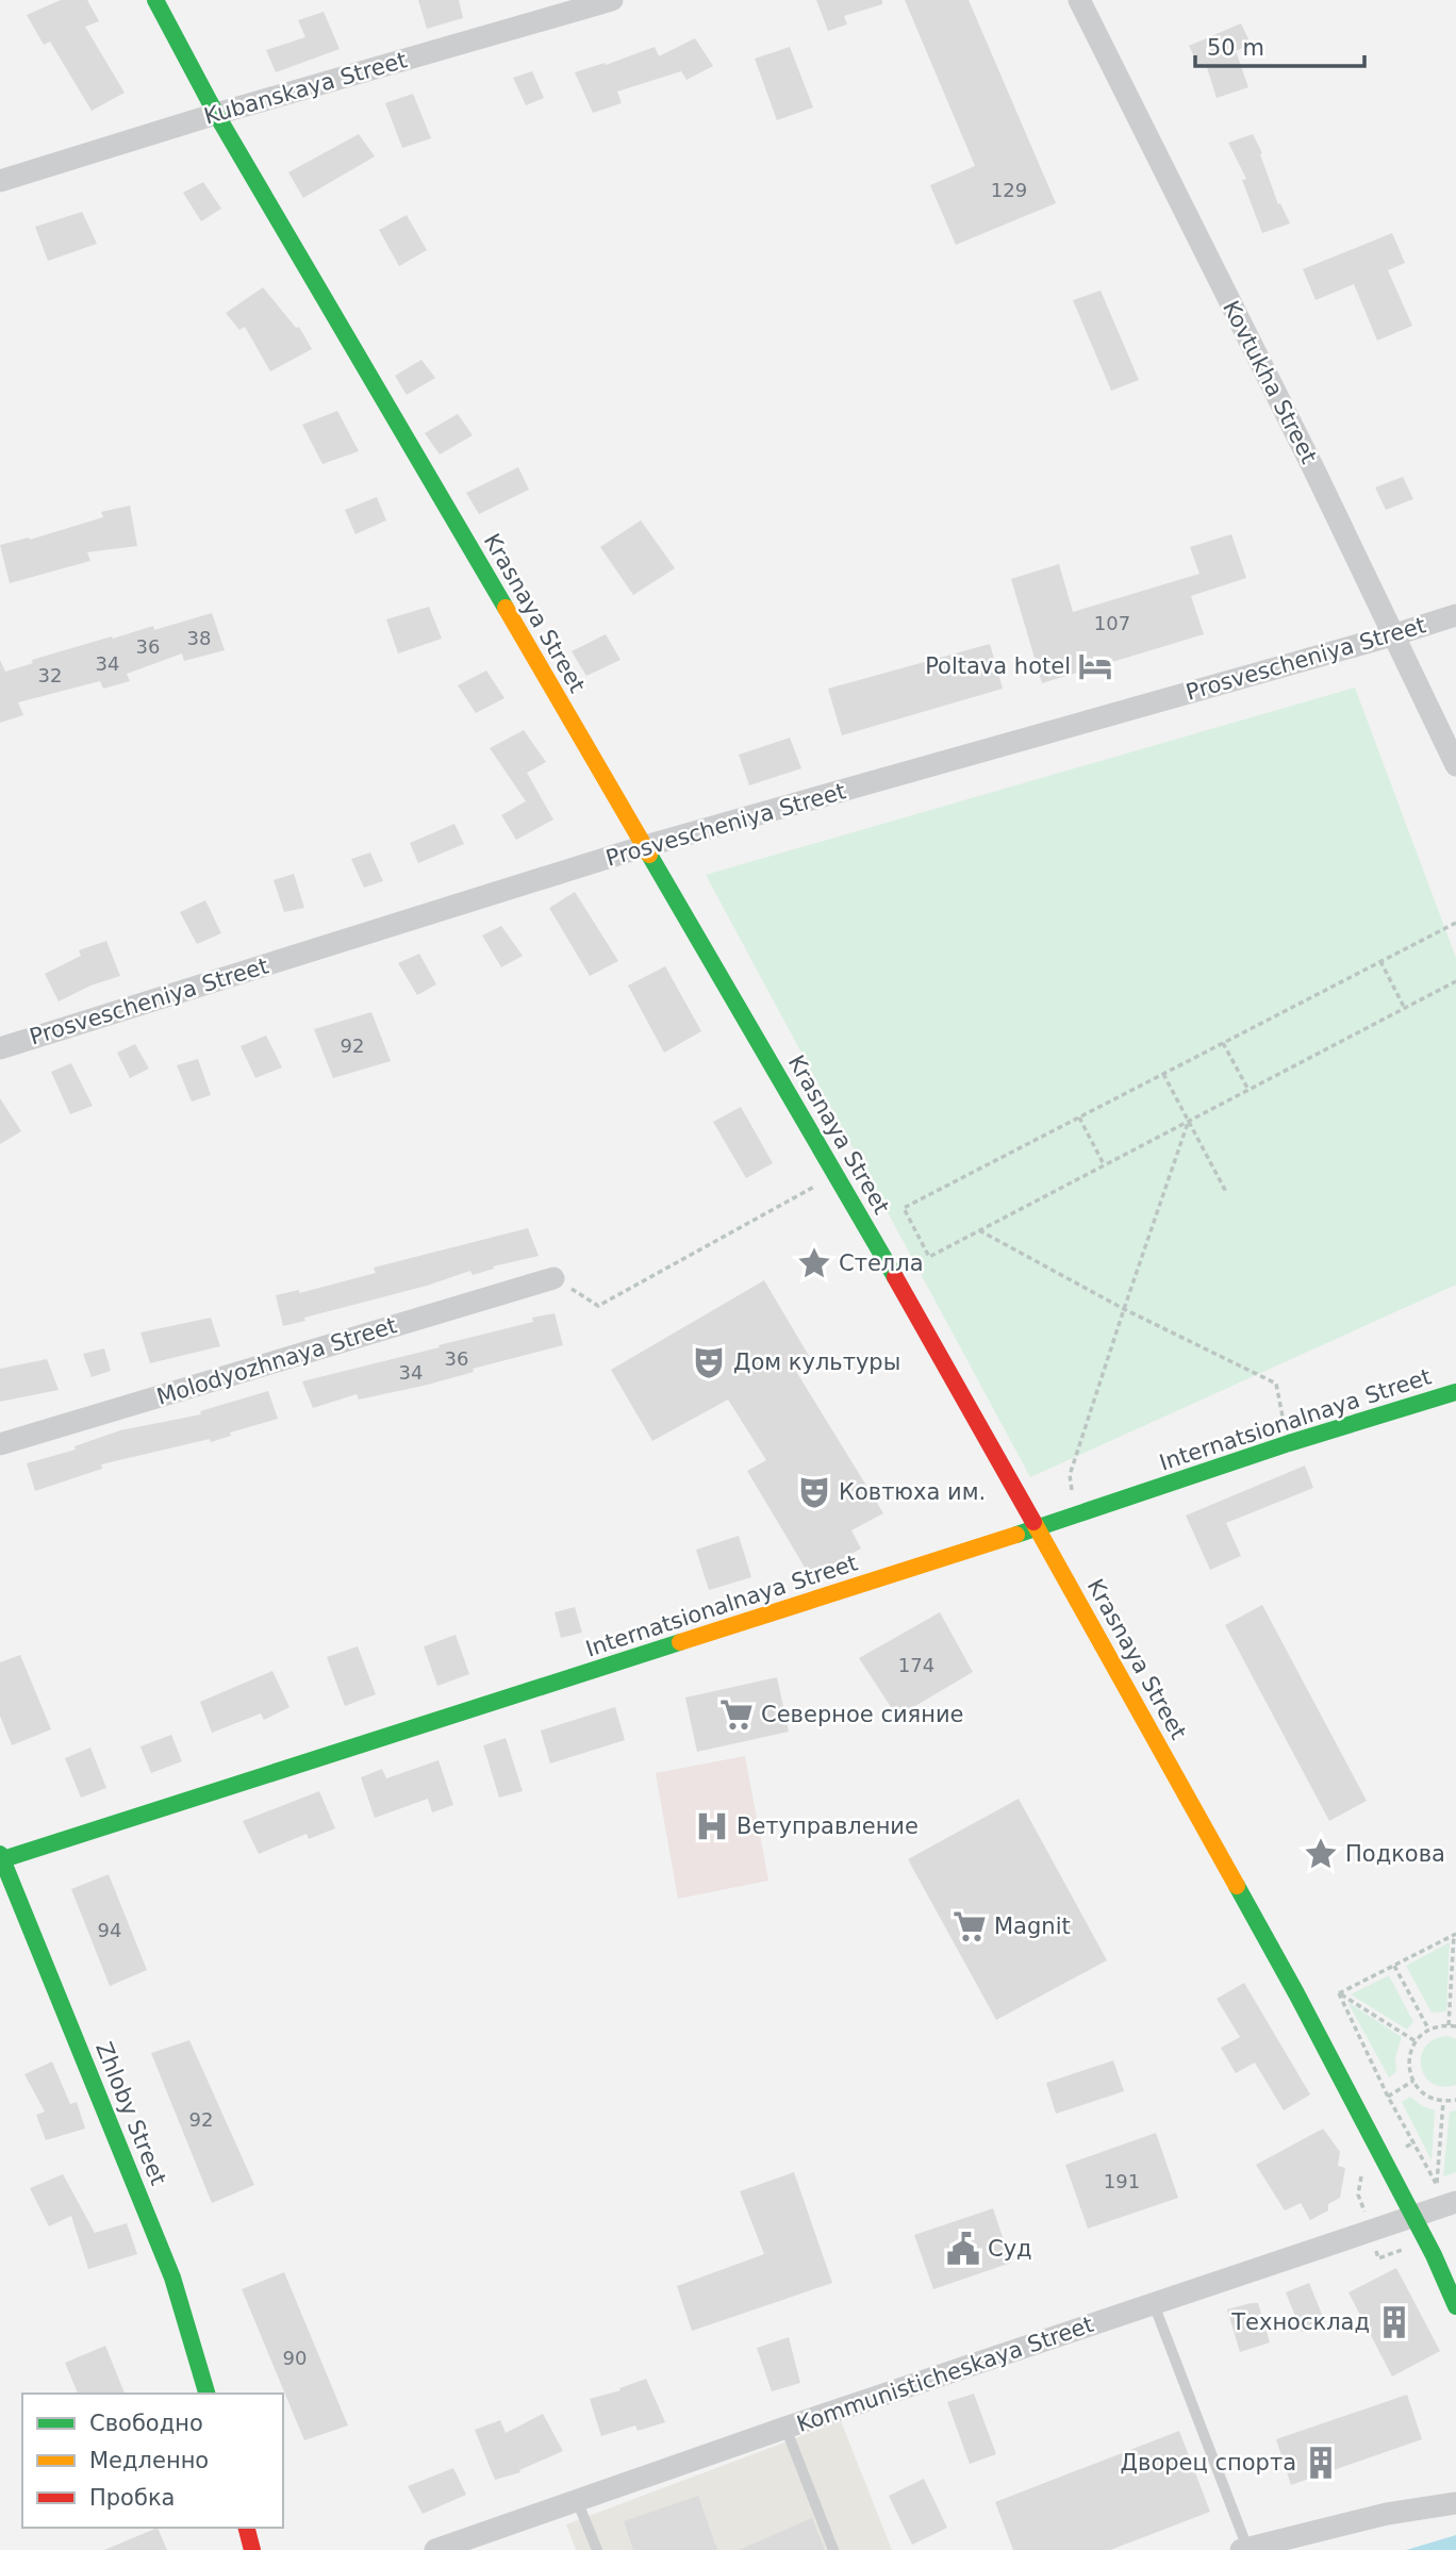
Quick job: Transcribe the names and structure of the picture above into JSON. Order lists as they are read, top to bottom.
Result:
{
  "streets": {
    "street": [
      "Kubanskaya Street",
      "Kovtukha Street",
      "Krasnaya Street",
      "Prosvescheniya Street",
      "Molodyozhnaya Street",
      "Internatsionalnaya Street",
      "Zhloby Street",
      "Kommunisticheskaya Street"
    ]
  },
  "crossings": [
    ["Kubanskaya Street", "Krasnaya Street"],
    ["Kovtukha Street", "Prosvescheniya Street"],
    ["Krasnaya Street", "Prosvescheniya Street"],
    ["Krasnaya Street", "Internatsionalnaya Street"],
    ["Krasnaya Street", "Kommunisticheskaya Street"],
    ["Internatsionalnaya Street", "Zhloby Street"]
  ],
  "places": {
    "hotel": ["Poltava hotel"],
    "place": ["Стелла", "Подкова"],
    "theatre": ["Дом культуры", "Ковтюха им."],
    "supermarket": ["Северное сияние", "Magnit"],
    "hospital": ["Ветуправление"],
    "public building": ["Суд"],
    "building": ["Техносклад", "Дворец спорта"]
  },
  "house_numbers": [
    "129",
    "107",
    "38",
    "36",
    "34",
    "32",
    "92",
    "36",
    "34",
    "174",
    "94",
    "92",
    "191",
    "90"
  ],
  "legend": ["Свободно", "Медленно", "Пробка"],
  "scale_bar": "50 m"
}
